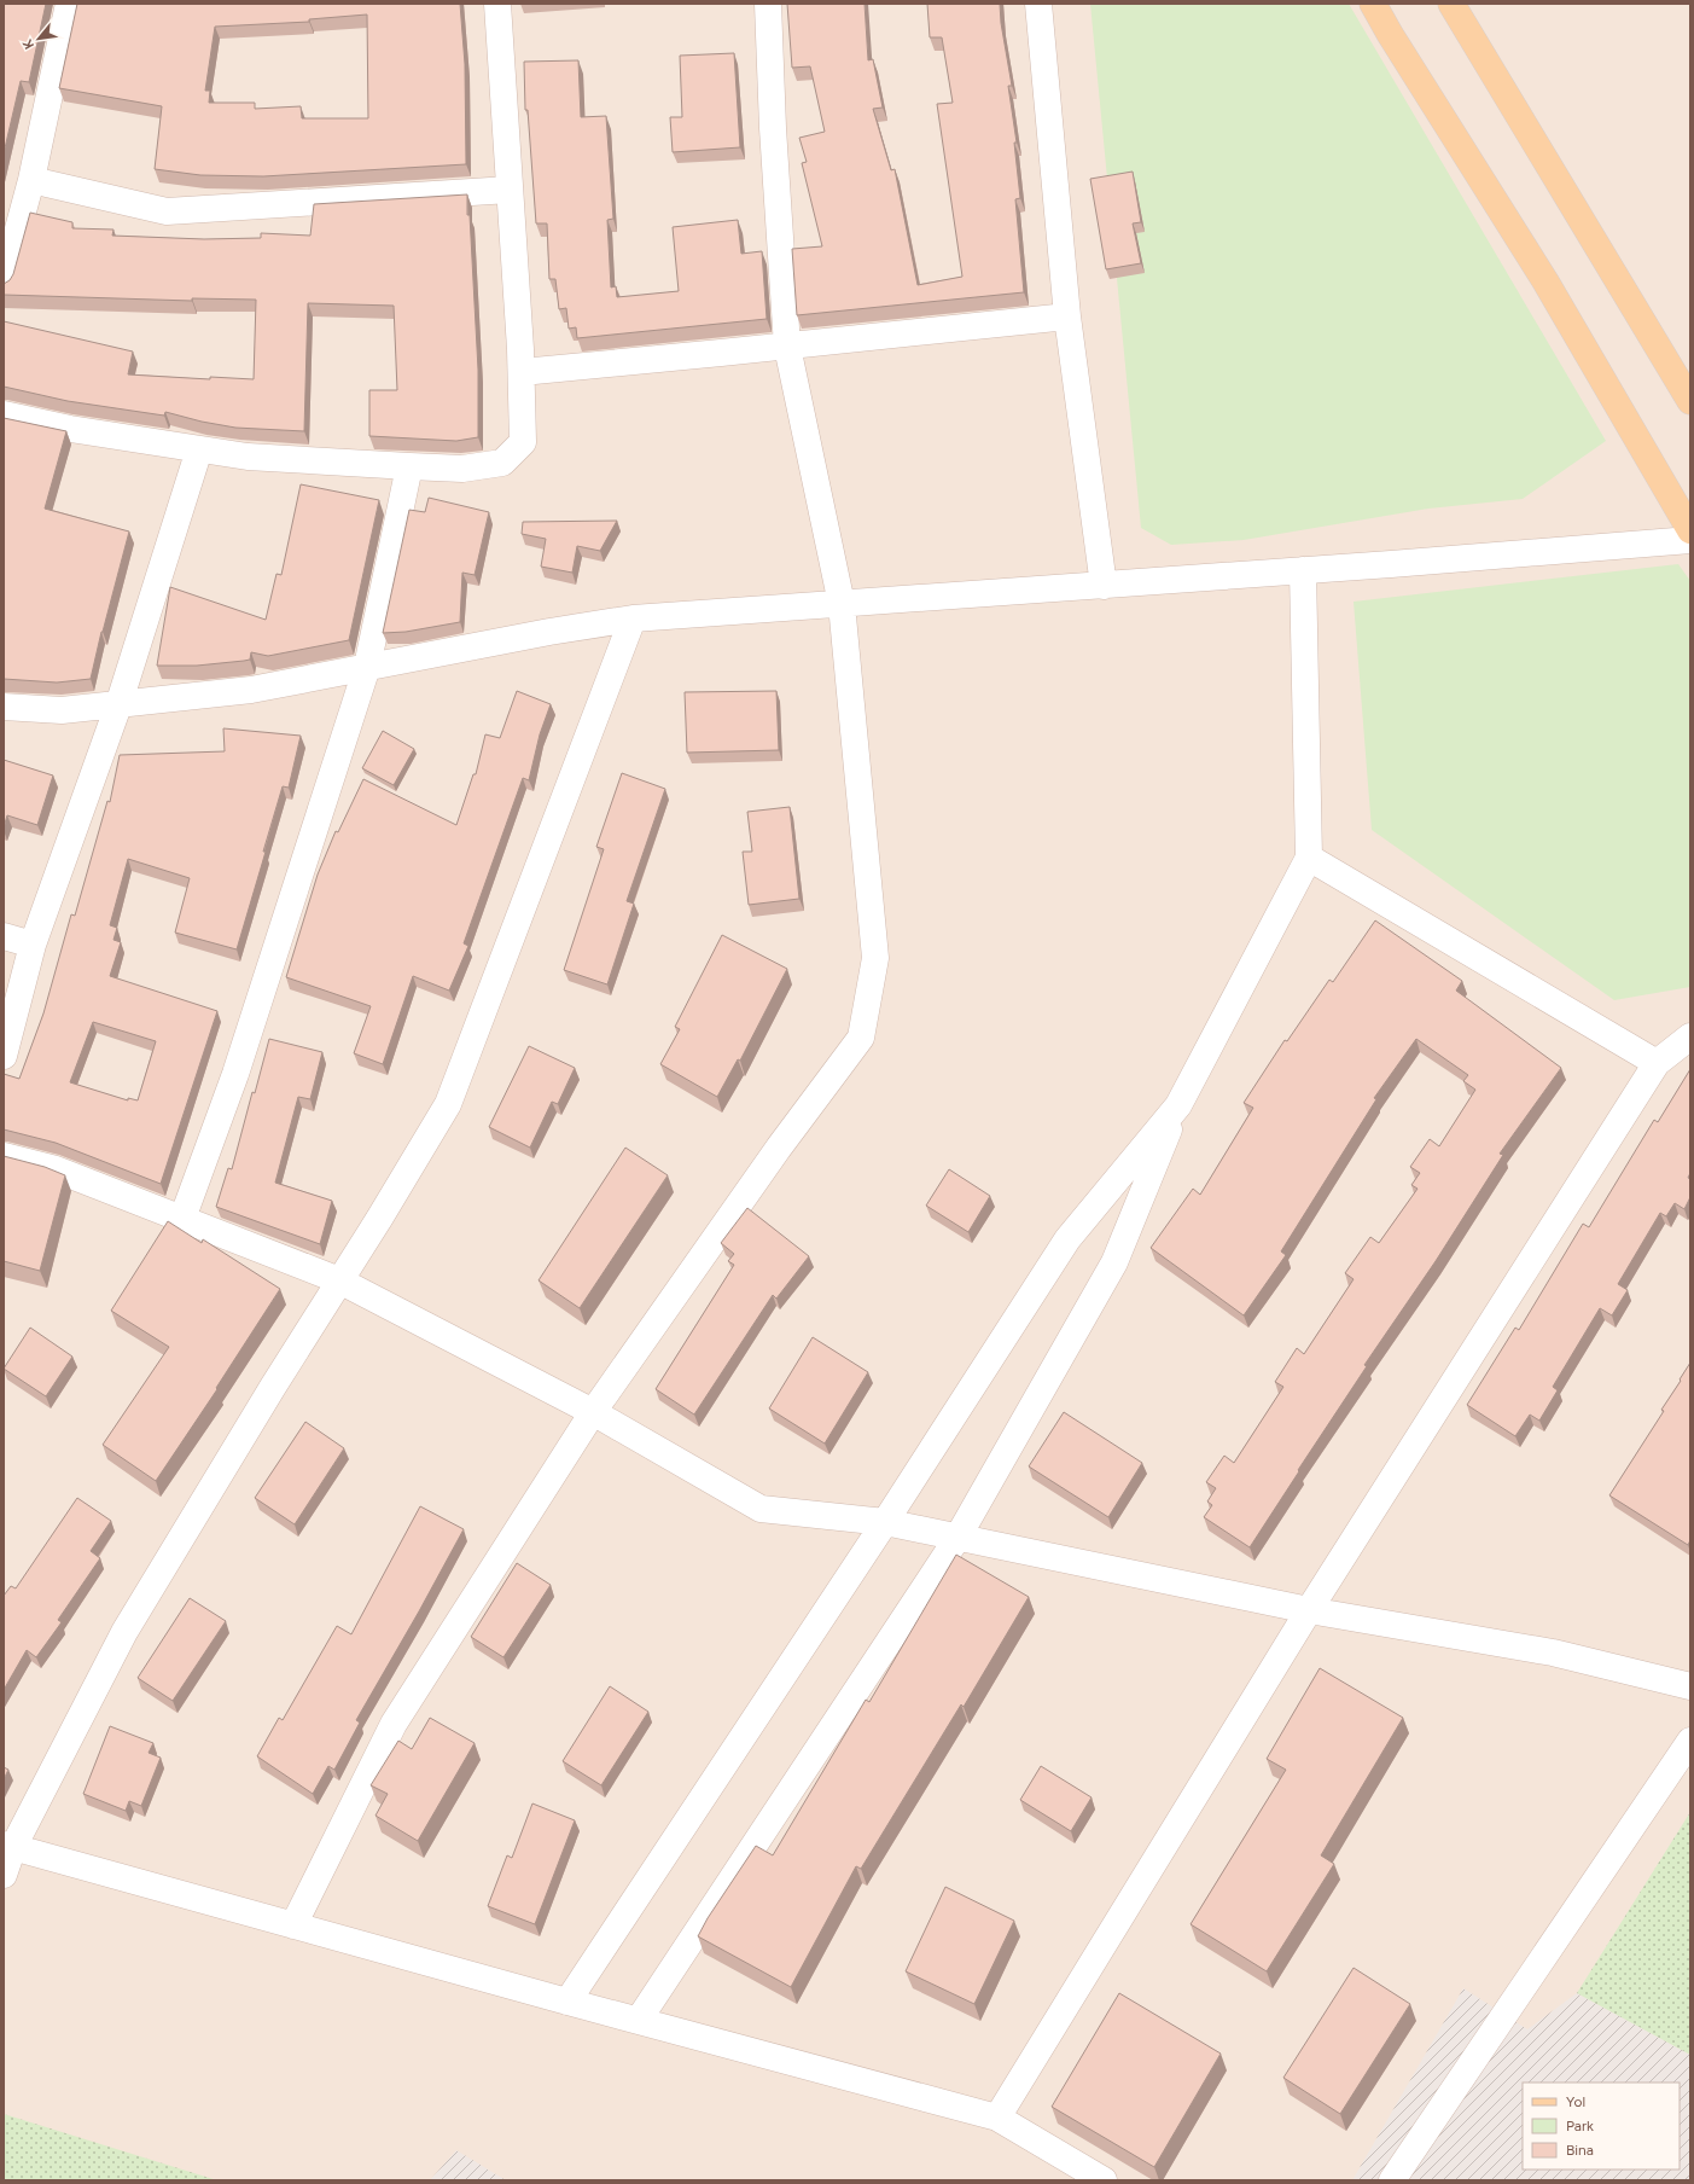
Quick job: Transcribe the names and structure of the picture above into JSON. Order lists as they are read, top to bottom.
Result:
{
  "legend": ["Yol", "Park", "Bina"],
  "north": "bottom left"
}
